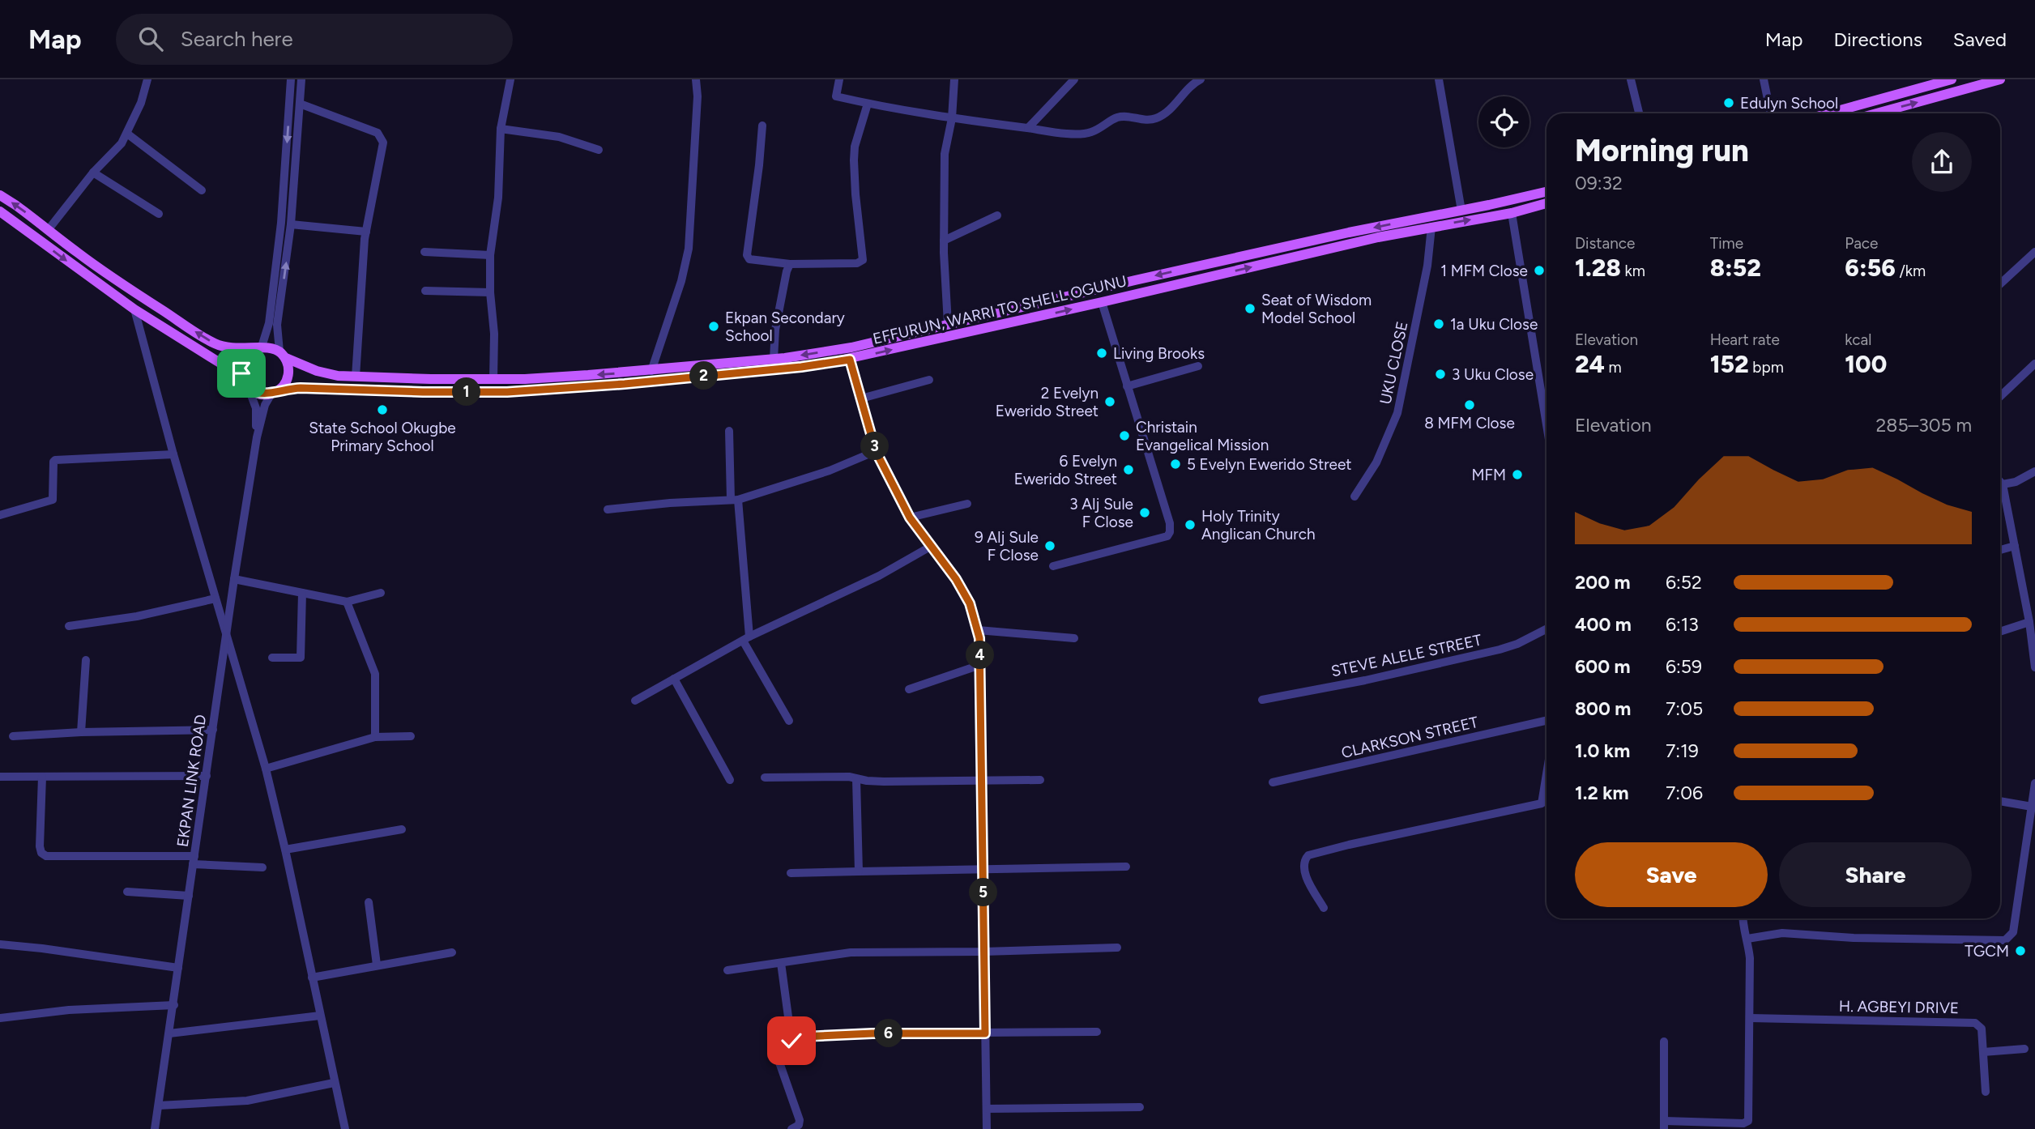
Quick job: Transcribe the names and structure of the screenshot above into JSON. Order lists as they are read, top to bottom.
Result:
{
  "streets": {
    "main road": ["EFFURUN, WARRI TO SHELL OGUNU"],
    "street": [
      "UKU CLOSE",
      "STEVE ALELE STREET",
      "CLARKSON STREET",
      "EKPAN LINK ROAD",
      "H. AGBEYI DRIVE"
    ]
  },
  "crossings": [
    ["EFFURUN, WARRI TO SHELL OGUNU", "UKU CLOSE"]
  ],
  "places": [
    "Edulyn School",
    "1 MFM Close",
    "Seat of Wisdom Model School",
    "1a Uku Close",
    "Ekpan Secondary School",
    "Living Brooks",
    "3 Uku Close",
    "2 Evelyn Ewerido Street",
    "8 MFM Close",
    "State School Okugbe Primary School",
    "Christain Evangelical Mission",
    "5 Evelyn Ewerido Street",
    "6 Evelyn Ewerido Street",
    "MFM",
    "3 Alj Sule F Close",
    "Holy Trinity Anglican Church",
    "9 Alj Sule F Close",
    "TGCM"
  ],
  "page": {
    "header": "Map",
    "search": "Search here",
    "nav": ["Map", "Directions", "Saved"],
    "heading": ["Morning run", "09:32"],
    "stats": [
      ["Distance", "1.28 km"],
      ["Time", "8:52"],
      ["Pace", "6:56 /km"],
      ["Elevation", "24 m"],
      ["Heart rate", "152 bpm"],
      ["kcal", "100"]
    ],
    "pins": [
      "2",
      "1",
      "3",
      "4",
      "5",
      "6"
    ],
    "chart": ["Elevation", "285–305 m"],
    "list": [
      {
        "name": "200 m",
        "note": "6:52"
      },
      {
        "name": "400 m",
        "note": "6:13"
      },
      {
        "name": "600 m",
        "note": "6:59"
      },
      {
        "name": "800 m",
        "note": "7:05"
      },
      {
        "name": "1.0 km",
        "note": "7:19"
      },
      {
        "name": "1.2 km",
        "note": "7:06"
      }
    ],
    "buttons": ["Save", "Share"]
  }
}
